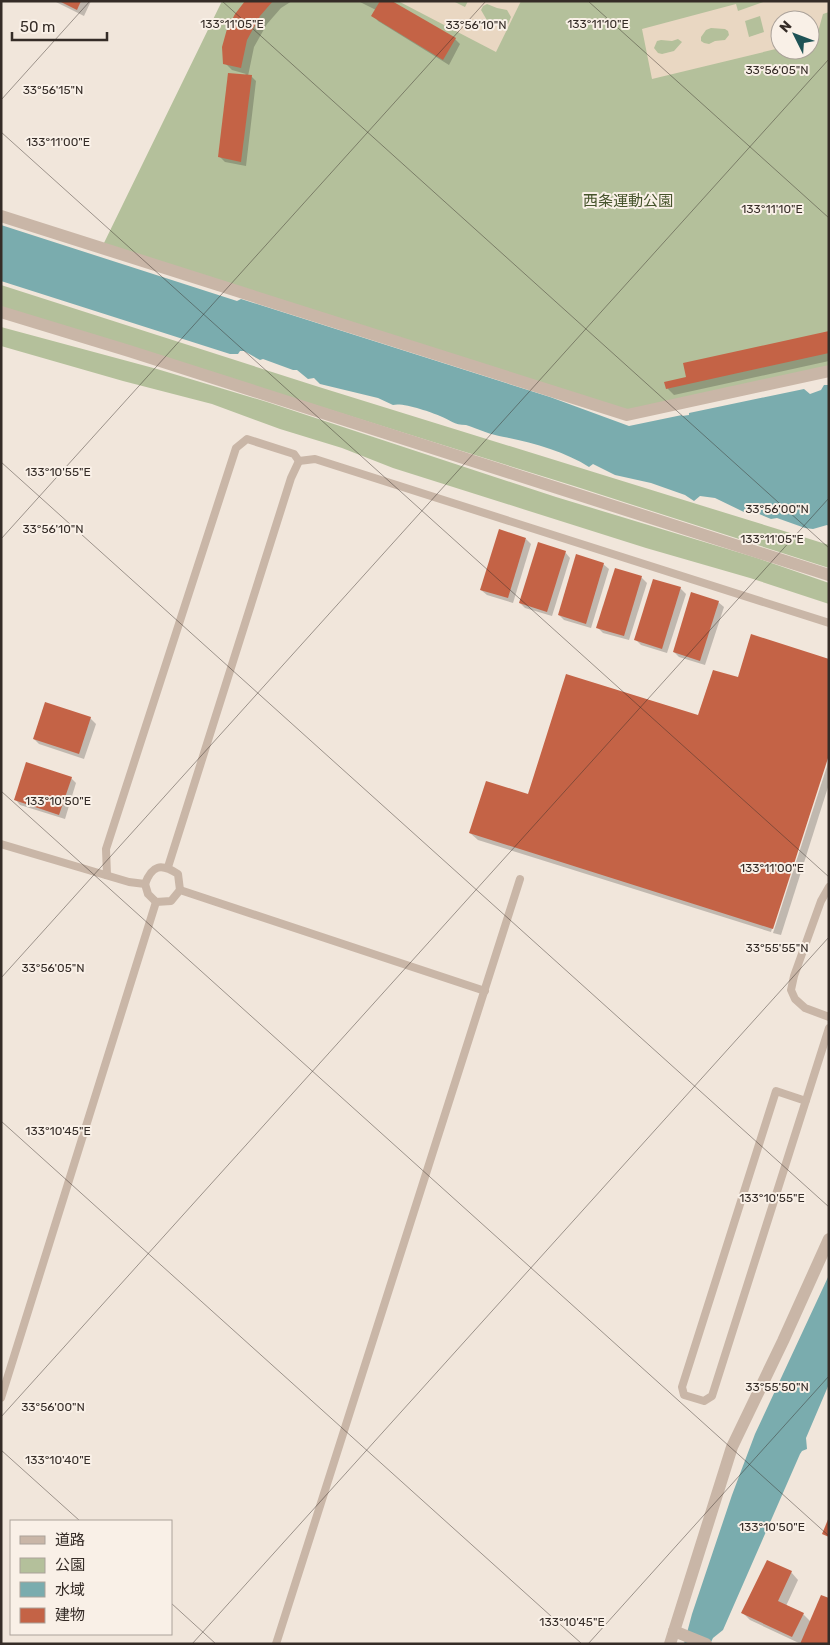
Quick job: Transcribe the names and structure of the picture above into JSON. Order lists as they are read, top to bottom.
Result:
{
  "parks": ["西条運動公園"],
  "legend": [
    "道路",
    "公園",
    "水域",
    "建物"
  ],
  "scale_bar": "50 m",
  "north": "top left",
  "coordinates": [
    "133°11'05\"E",
    "133°11'10\"E",
    "33°56'10\"N",
    "33°56'05\"N",
    "33°56'15\"N",
    "133°11'00\"E",
    "133°10'55\"E",
    "33°56'00\"N",
    "133°10'50\"E",
    "33°55'55\"N",
    "133°10'45\"E",
    "33°55'50\"N",
    "133°10'40\"E"
  ]
}
